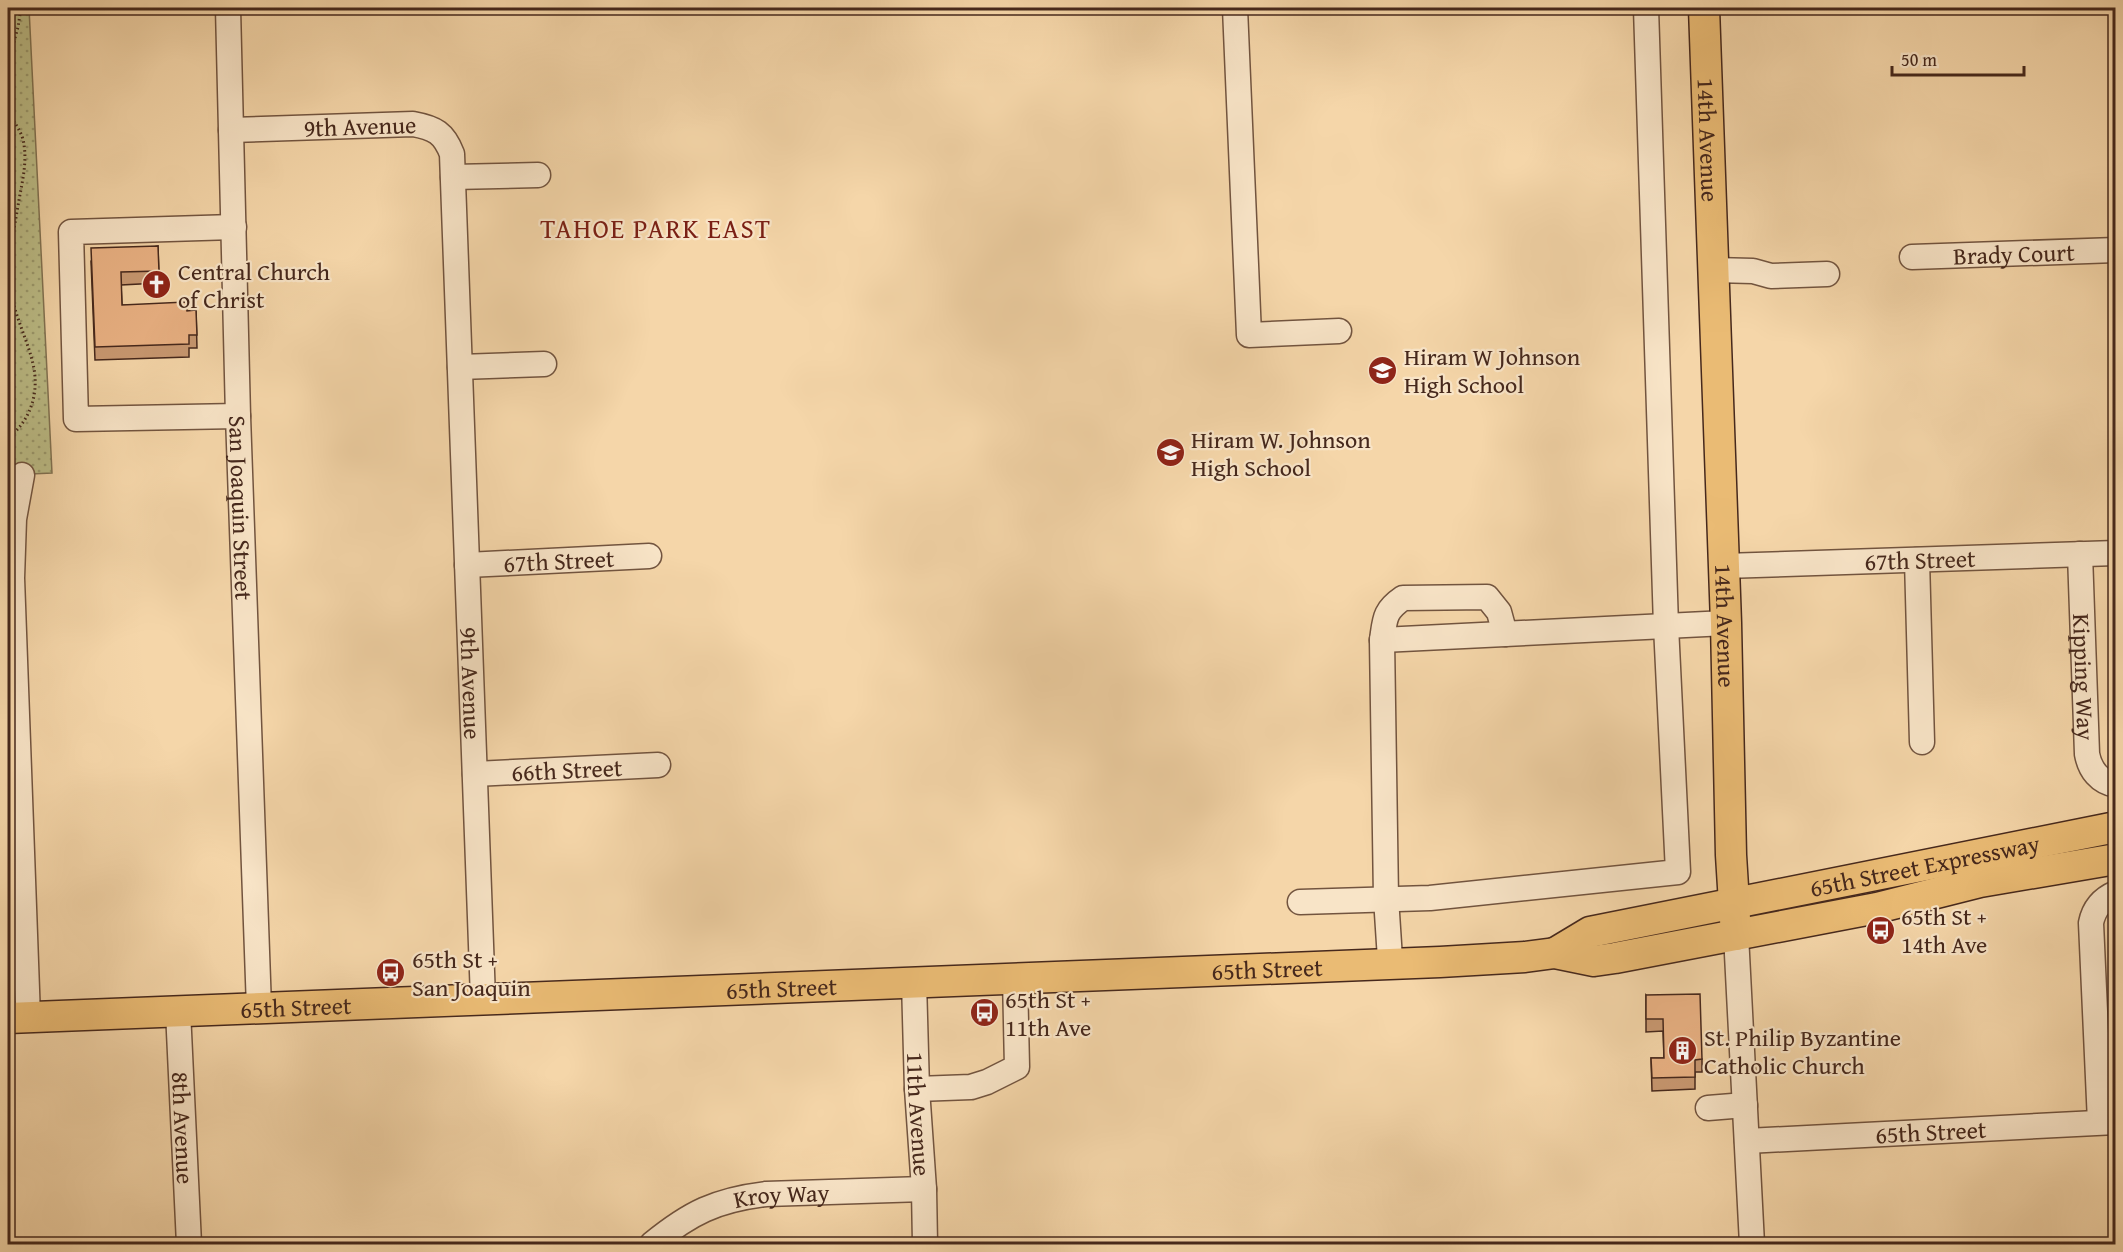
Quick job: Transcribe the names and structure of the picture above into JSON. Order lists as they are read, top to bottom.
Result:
{
  "streets": {
    "main road": ["14th Avenue", "65th Street Expressway", "65th Street"],
    "street": [
      "9th Avenue",
      "Brady Court",
      "San Joaquin Street",
      "67th Street",
      "Kipping Way",
      "66th Street",
      "11th Avenue",
      "8th Avenue",
      "Kroy Way"
    ]
  },
  "crossings": [
    ["9th Avenue", "San Joaquin Street"],
    ["9th Avenue", "67th Street"],
    ["9th Avenue", "66th Street"],
    ["9th Avenue", "65th Street"],
    ["14th Avenue", "67th Street"],
    ["14th Avenue", "65th Street Expressway"],
    ["14th Avenue", "65th Street"],
    ["San Joaquin Street", "65th Street"],
    ["67th Street", "Kipping Way"],
    ["65th Street Expressway", "65th Street"],
    ["65th Street", "11th Avenue"],
    ["65th Street", "8th Avenue"],
    ["11th Avenue", "Kroy Way"]
  ],
  "districts": ["TAHOE PARK EAST"],
  "places": {
    "church": ["Central Church of Christ"],
    "school or university": ["Hiram W Johnson High School", "Hiram W. Johnson High School"],
    "bus stop": ["65th St + 14th Ave", "65th St + San Joaquin", "65th St + 11th Ave"],
    "building": ["St. Philip Byzantine Catholic Church"]
  },
  "scale_bar": "50 m"
}
